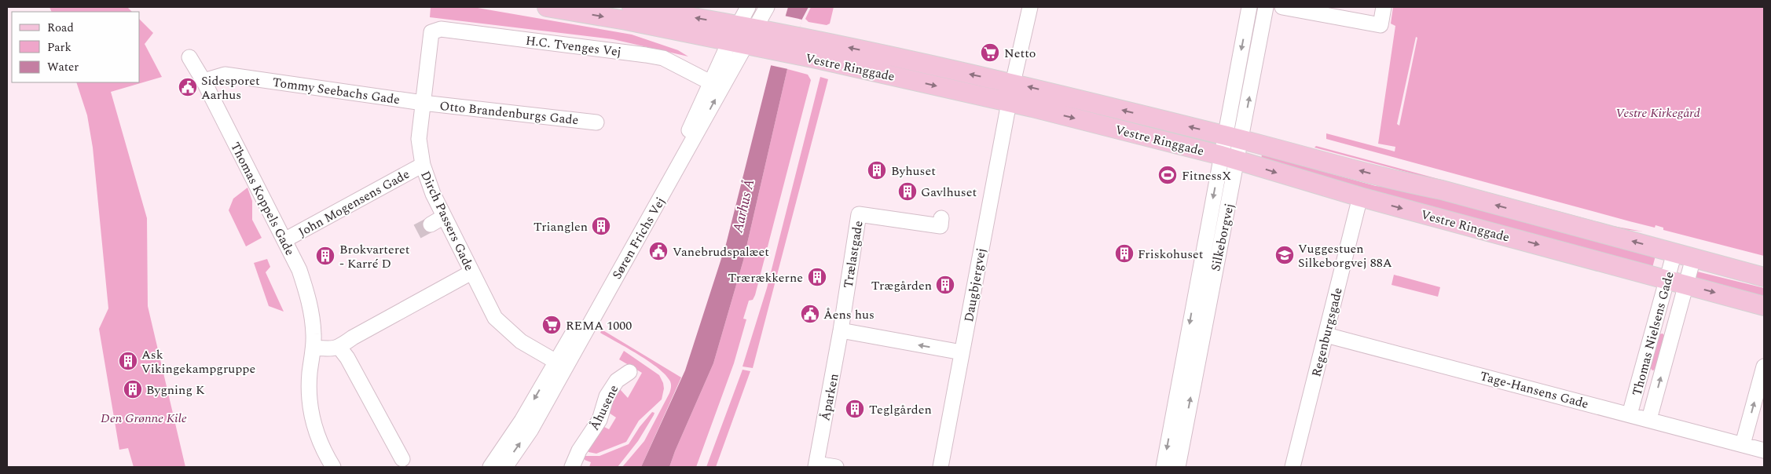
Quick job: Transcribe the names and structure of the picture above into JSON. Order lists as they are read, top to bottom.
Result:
{
  "streets": {
    "main road": ["Vestre Ringgade"],
    "street": [
      "H.C. Tvenges Vej",
      "Tommy Seebachs Gade",
      "Otto Brandenburgs Gade",
      "Thomas Koppels Gade",
      "John Mogensens Gade",
      "Dirch Passers Gade",
      "Silkeborgvej",
      "Søren Frichs Vej",
      "Trælastgade",
      "Daugbjergvej",
      "Regenburgsgade",
      "Thomas Nielsens Gade",
      "Tage-Hansens Gade",
      "Åparken",
      "Åhusene"
    ]
  },
  "crossings": [
    ["H.C. Tvenges Vej", "Dirch Passers Gade"],
    ["H.C. Tvenges Vej", "Søren Frichs Vej"],
    ["Vestre Ringgade", "Silkeborgvej"],
    ["Vestre Ringgade", "Søren Frichs Vej"],
    ["Vestre Ringgade", "Daugbjergvej"],
    ["Vestre Ringgade", "Regenburgsgade"],
    ["Vestre Ringgade", "Thomas Nielsens Gade"],
    ["Tommy Seebachs Gade", "Otto Brandenburgs Gade"],
    ["Tommy Seebachs Gade", "Thomas Koppels Gade"],
    ["Tommy Seebachs Gade", "Dirch Passers Gade"],
    ["Otto Brandenburgs Gade", "Dirch Passers Gade"],
    ["Thomas Koppels Gade", "John Mogensens Gade"],
    ["John Mogensens Gade", "Dirch Passers Gade"],
    ["Dirch Passers Gade", "Søren Frichs Vej"],
    ["Trælastgade", "Åparken"],
    ["Regenburgsgade", "Tage-Hansens Gade"],
    ["Thomas Nielsens Gade", "Tage-Hansens Gade"]
  ],
  "water": ["Aarhus Å"],
  "parks": ["Vestre Kirkegård", "Den Grønne Kile"],
  "places": {
    "supermarket": ["Netto", "REMA 1000"],
    "public building": ["Sidesporet Aarhus", "Vanebrudspalæet", "Åens hus"],
    "building": [
      "Byhuset",
      "Gavlhuset",
      "Trianglen",
      "Friskohuset",
      "Brokvarteret - Karré D",
      "Trærækkerne",
      "Trægården",
      "Ask Vikingekampgruppe",
      "Bygning K",
      "Teglgården"
    ],
    "sports": ["FitnessX"],
    "school or university": ["Vuggestuen Silkeborgvej 88A"]
  },
  "legend": ["Road", "Park", "Water"]
}
